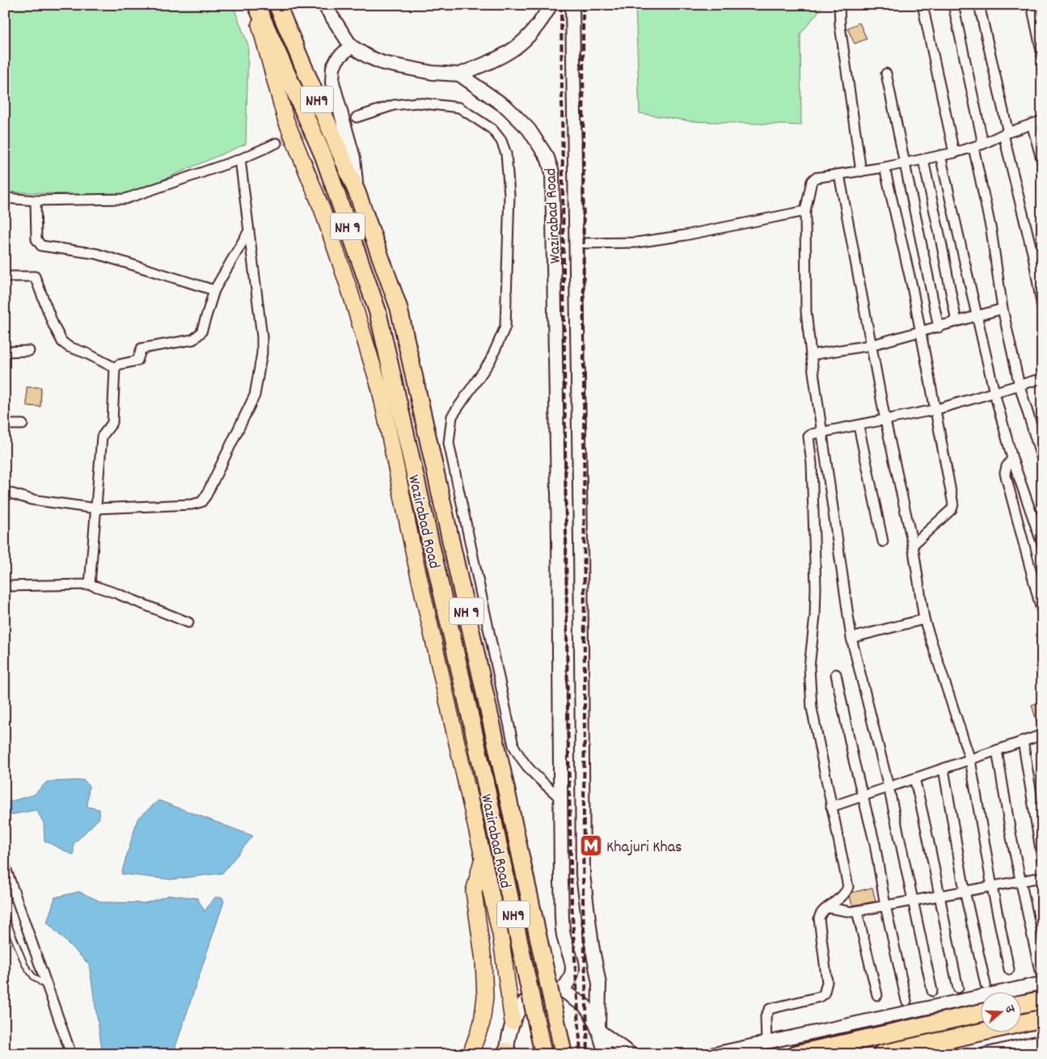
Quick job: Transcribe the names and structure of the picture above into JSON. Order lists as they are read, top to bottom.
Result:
{
  "streets": {
    "highway": ["NH9", "Wazirabad Road", "NH 9"]
  },
  "crossings": [
    ["NH9", "Wazirabad Road"]
  ],
  "places": {
    "metro station": ["Khajuri Khas"]
  },
  "north": "right"
}
